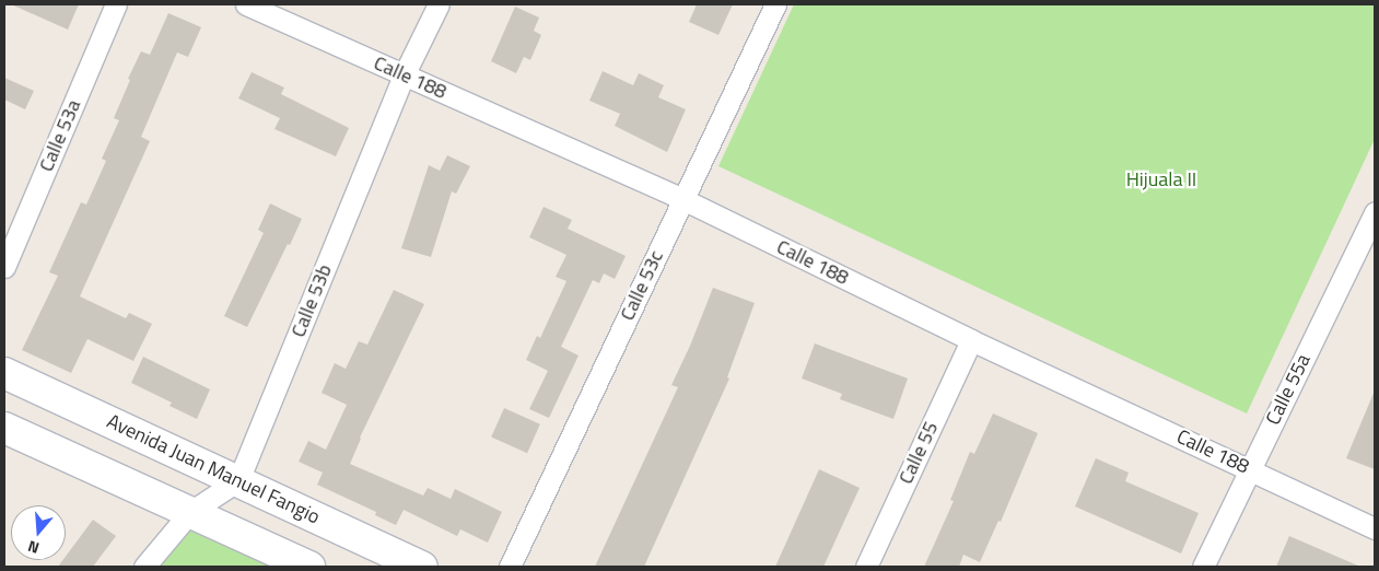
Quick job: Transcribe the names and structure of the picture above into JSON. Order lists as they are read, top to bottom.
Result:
{
  "streets": {
    "main road": ["Avenida Juan Manuel Fangio"],
    "street": [
      "Calle 188",
      "Calle 53a",
      "Calle 53c",
      "Calle 53b",
      "Calle 55a",
      "Calle 55"
    ]
  },
  "crossings": [
    ["Calle 188", "Calle 53c"],
    ["Calle 188", "Calle 53b"],
    ["Calle 188", "Calle 55a"],
    ["Calle 188", "Calle 55"],
    ["Calle 53b", "Avenida Juan Manuel Fangio"]
  ],
  "parks": ["Hijuala II"],
  "north": "bottom"
}
